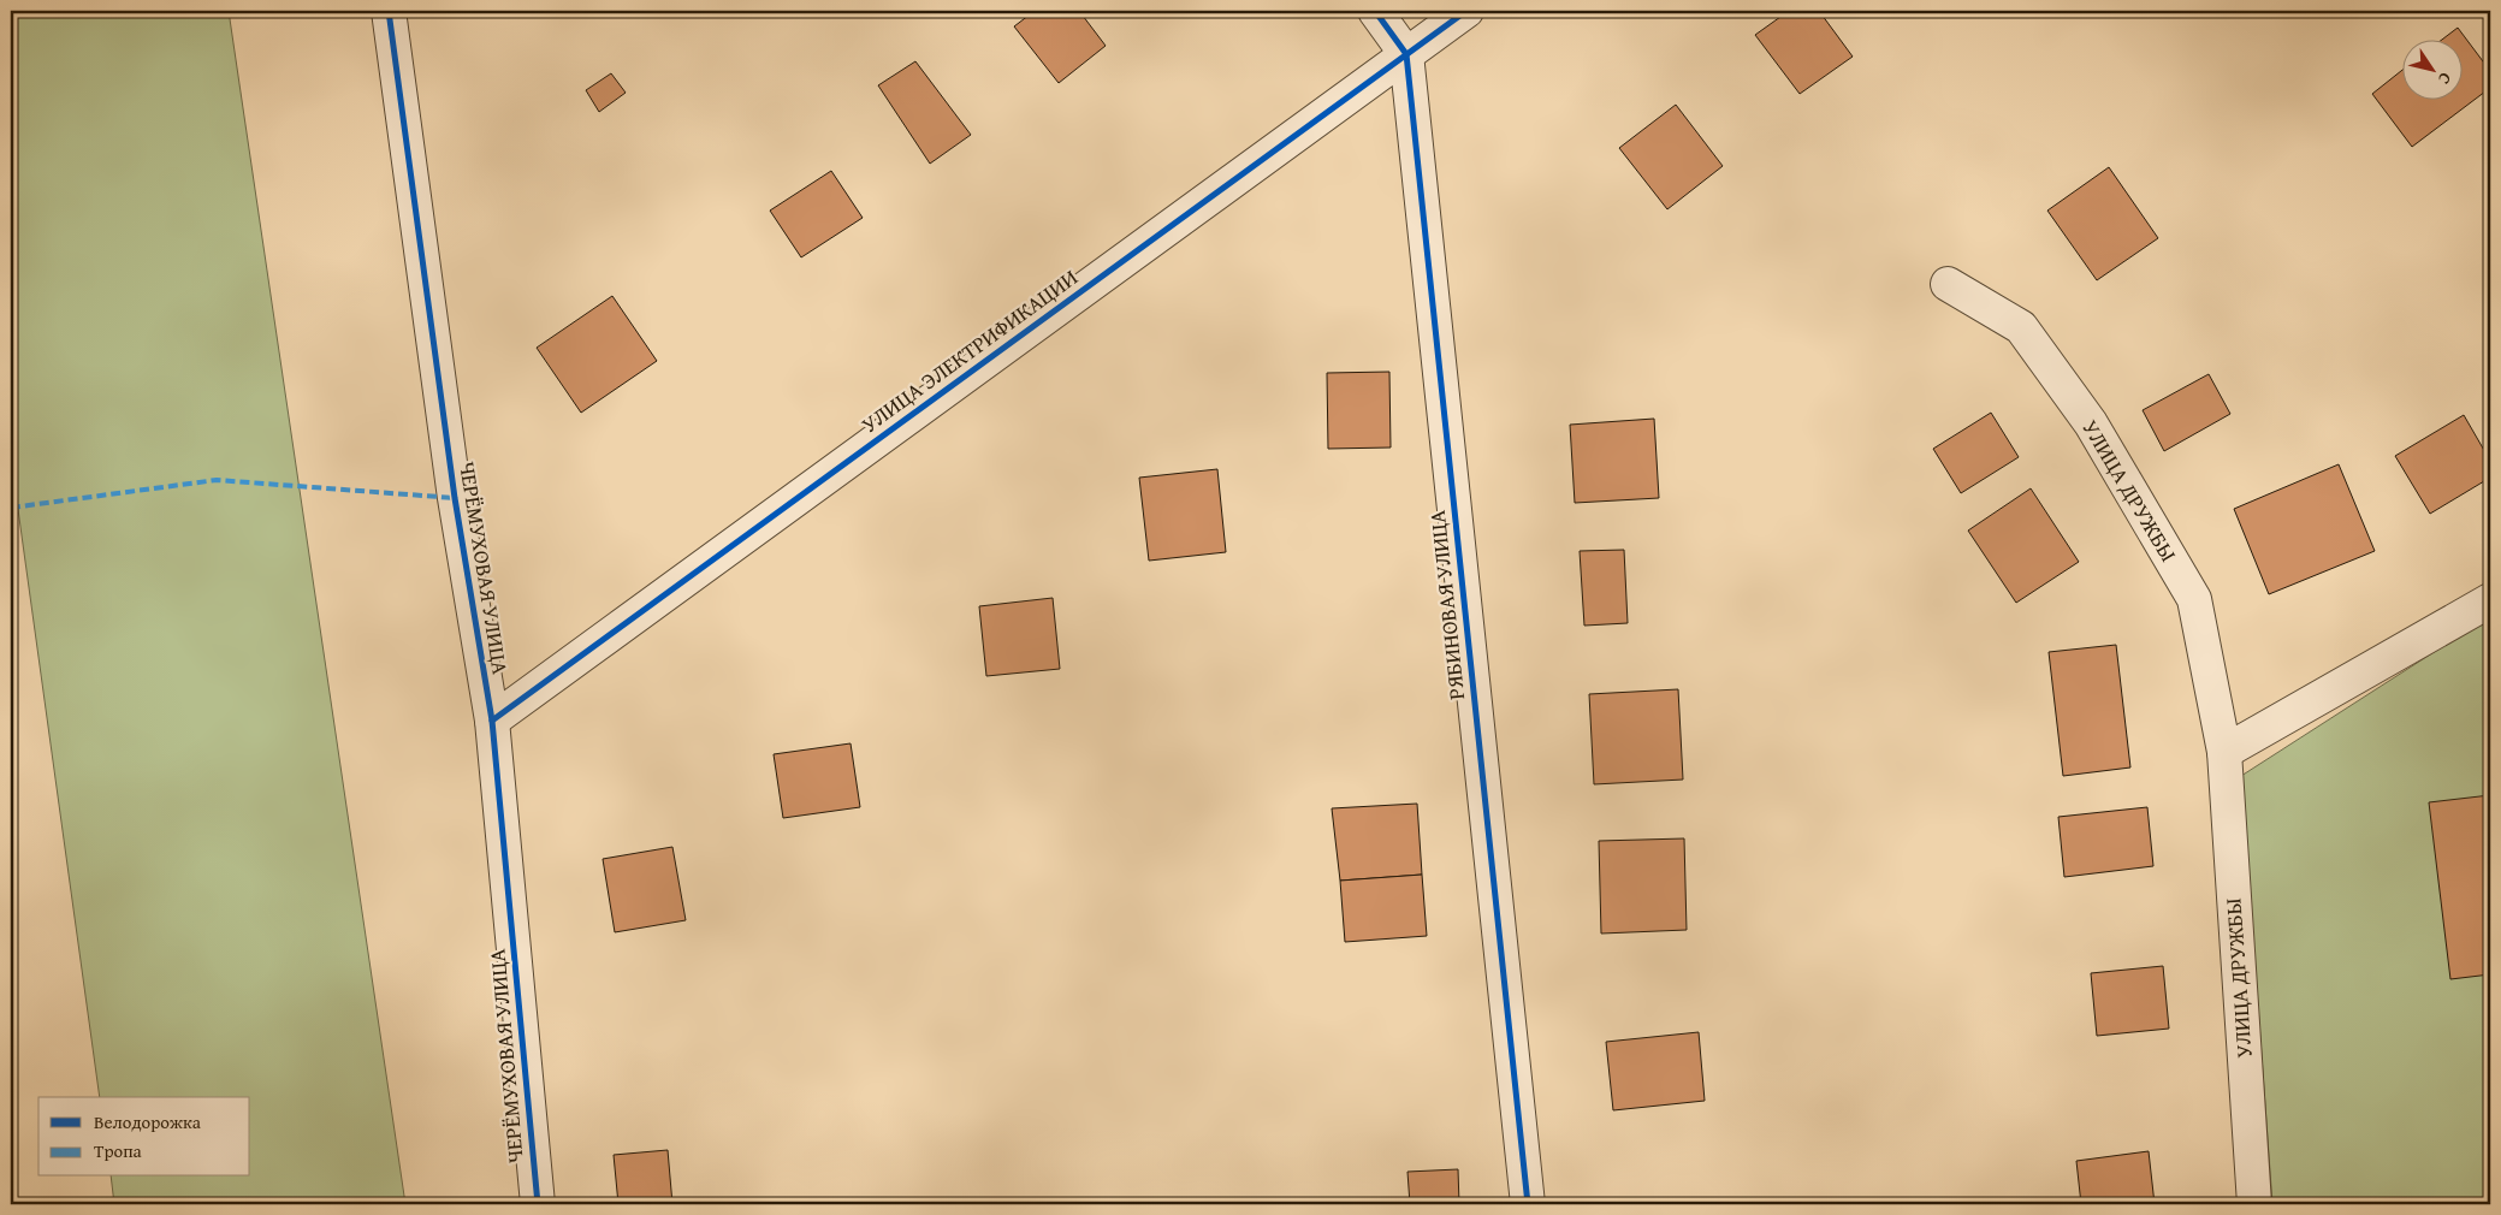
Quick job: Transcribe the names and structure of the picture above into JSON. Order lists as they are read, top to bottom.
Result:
{
  "streets": {
    "street": [
      "УЛИЦА ЭЛЕКТРИФИКАЦИИ",
      "УЛИЦА ДРУЖБЫ",
      "ЧЕРЁМУХОВАЯ УЛИЦА",
      "РЯБИНОВАЯ УЛИЦА"
    ]
  },
  "crossings": [
    ["УЛИЦА ЭЛЕКТРИФИКАЦИИ", "ЧЕРЁМУХОВАЯ УЛИЦА"],
    ["УЛИЦА ЭЛЕКТРИФИКАЦИИ", "РЯБИНОВАЯ УЛИЦА"]
  ],
  "legend": ["Велодорожка", "Тропа"],
  "north": "bottom right"
}
